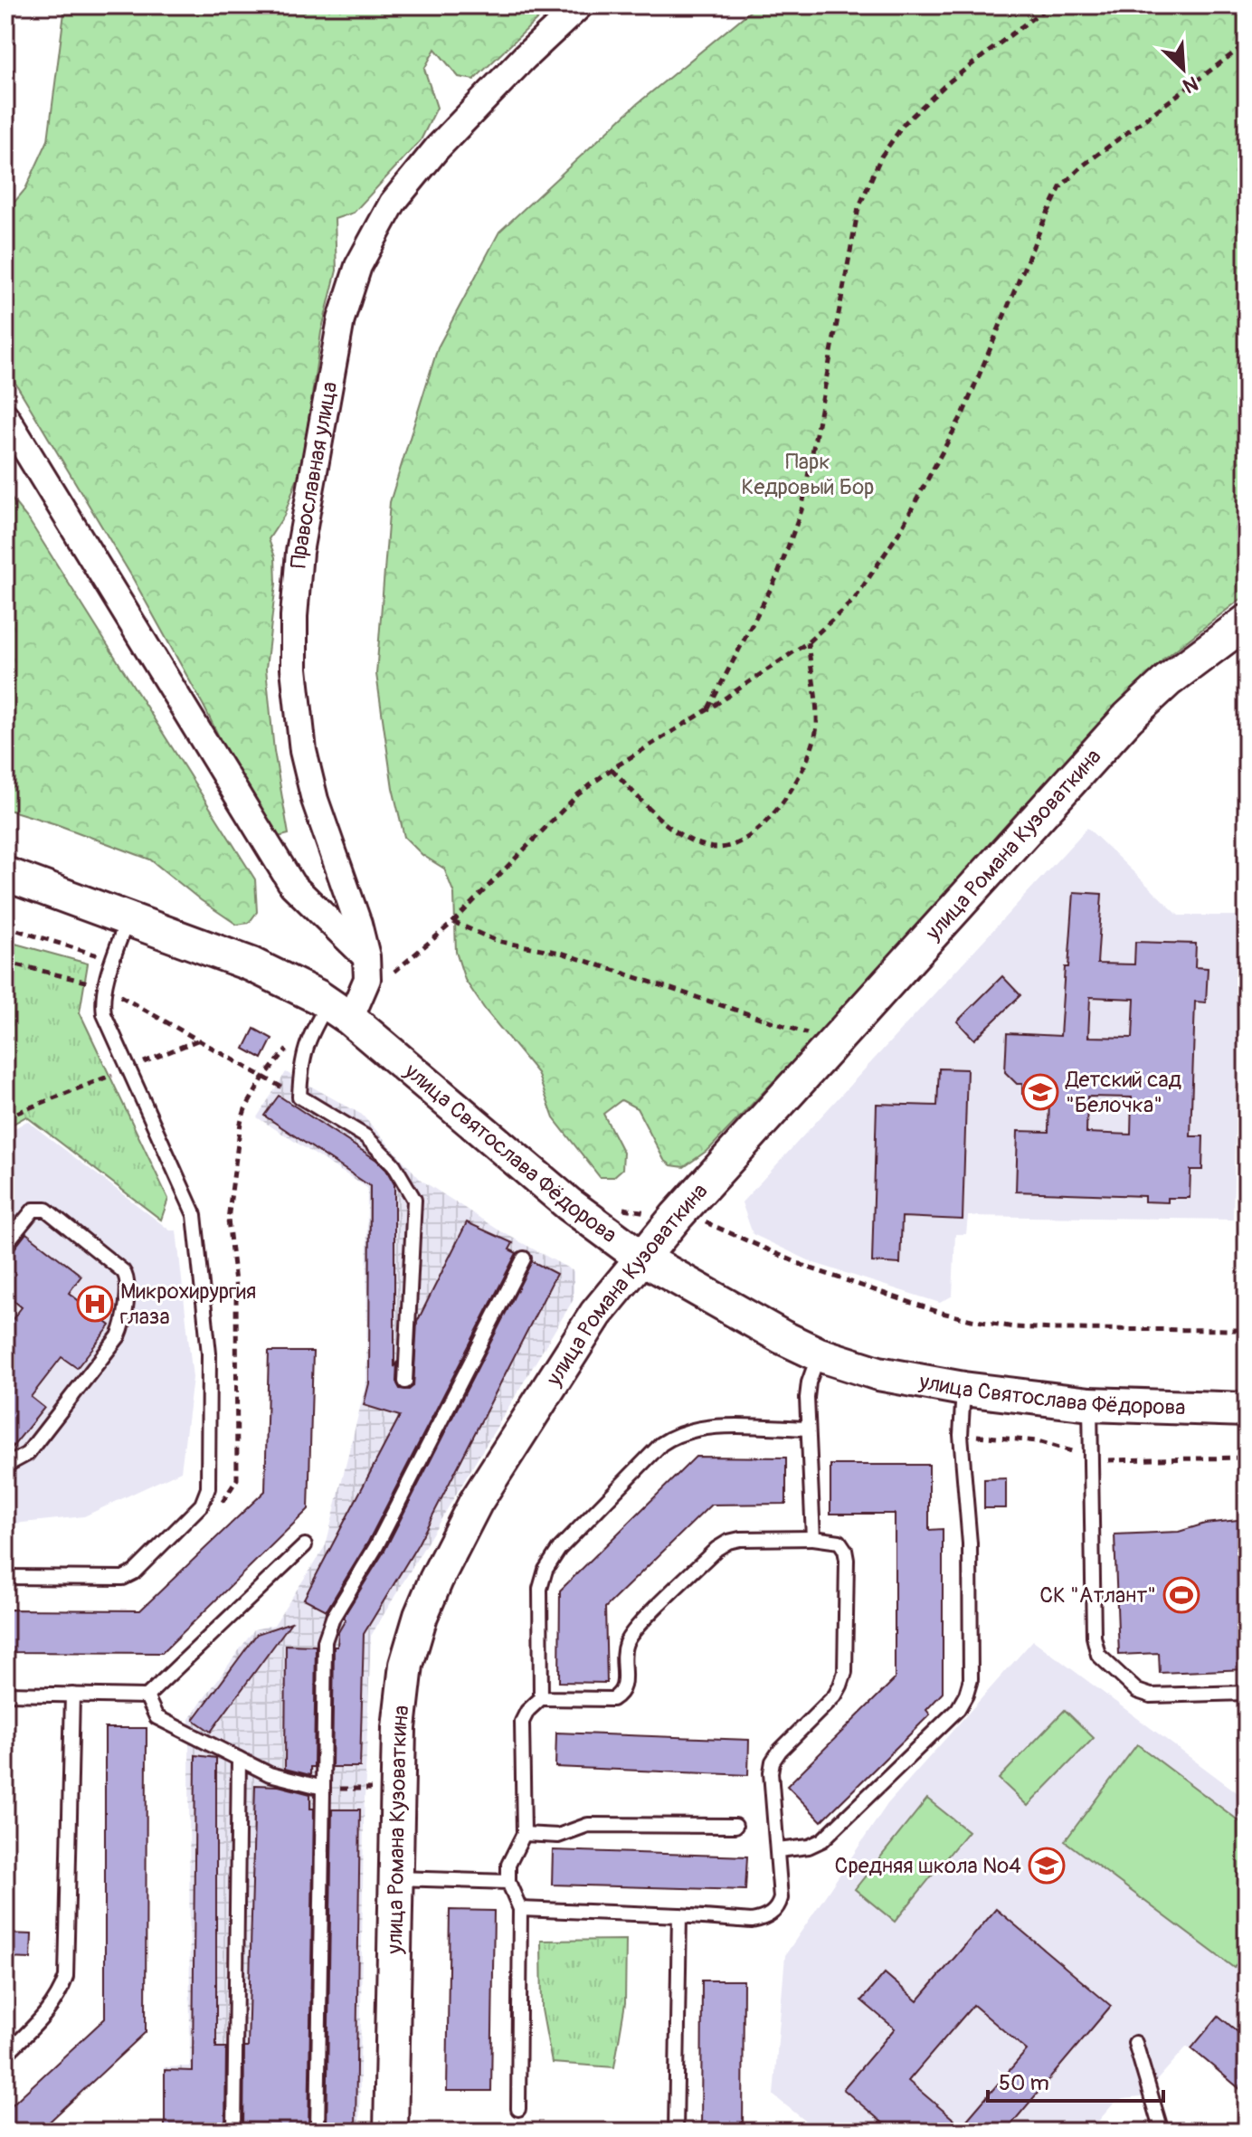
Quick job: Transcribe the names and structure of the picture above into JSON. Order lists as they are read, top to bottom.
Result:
{
  "streets": {
    "street": ["Православная улица", "улица Романа Кузоваткина", "улица Святослава Фёдорова"]
  },
  "crossings": [
    ["Православная улица", "улица Святослава Фёдорова"],
    ["улица Романа Кузоваткина", "улица Святослава Фёдорова"]
  ],
  "parks": ["Парк Кедровый Бор"],
  "places": {
    "school or university": ["Детский сад \"Белочка\"", "Средняя школа №4"],
    "hospital": ["Микрохирургия глаза"],
    "sports": ["СК \"Атлант\""]
  },
  "scale_bar": "50 m",
  "north": "bottom right"
}
